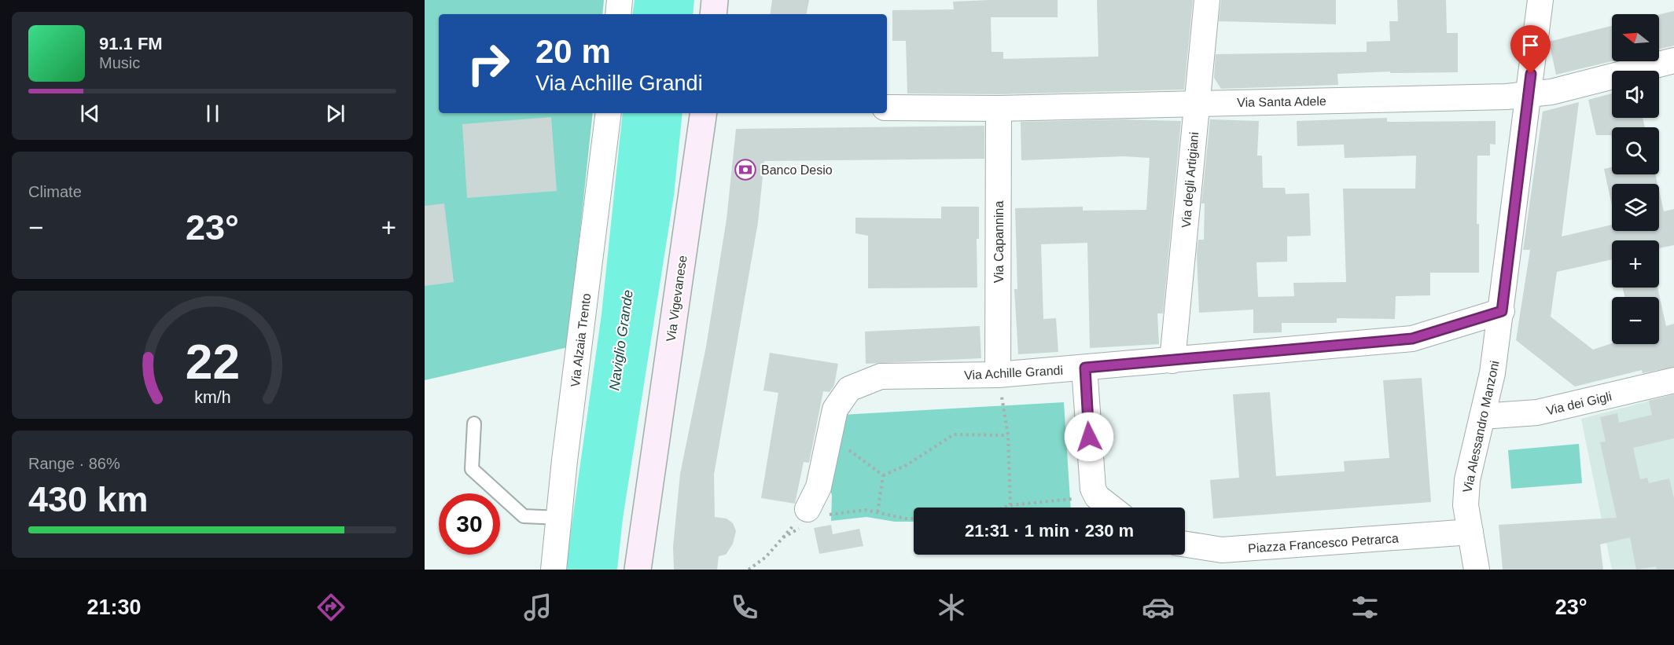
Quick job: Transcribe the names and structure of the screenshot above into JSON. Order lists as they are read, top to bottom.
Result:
{
  "streets": {
    "main road": ["Via Vigevanese"],
    "street": [
      "Via Santa Adele",
      "Via degli Artigiani",
      "Via Capannina",
      "Via Alzaia Trento",
      "Via Achille Grandi",
      "Via dei Gigli",
      "Via Alessandro Manzoni",
      "Piazza Francesco Petrarca"
    ]
  },
  "crossings": [
    ["Via Santa Adele", "Via degli Artigiani"],
    ["Via Santa Adele", "Via Capannina"],
    ["Via Santa Adele", "Via Alessandro Manzoni"],
    ["Via degli Artigiani", "Via Achille Grandi"],
    ["Via Capannina", "Via Achille Grandi"],
    ["Via Achille Grandi", "Via Alessandro Manzoni"],
    ["Via dei Gigli", "Via Alessandro Manzoni"],
    ["Via Alessandro Manzoni", "Piazza Francesco Petrarca"]
  ],
  "water": ["Naviglio Grande"],
  "places": {
    "bank": ["Banco Desio"]
  },
  "north": "left",
  "page": {
    "map_buttons": ["+", "−"],
    "turn": ["20 m", "Via Achille Grandi"],
    "song": ["91.1 FM", "Music"],
    "tile": [
      "Climate",
      ["Range · 86%", "430 km"]
    ],
    "heat": ["−", "23°", "+"],
    "limit": "30",
    "trip": "21:31 · 1 min · 230 m",
    "tabs": ["21:30", "23°"],
    "gauge": ["22", "km/h"]
  }
}
